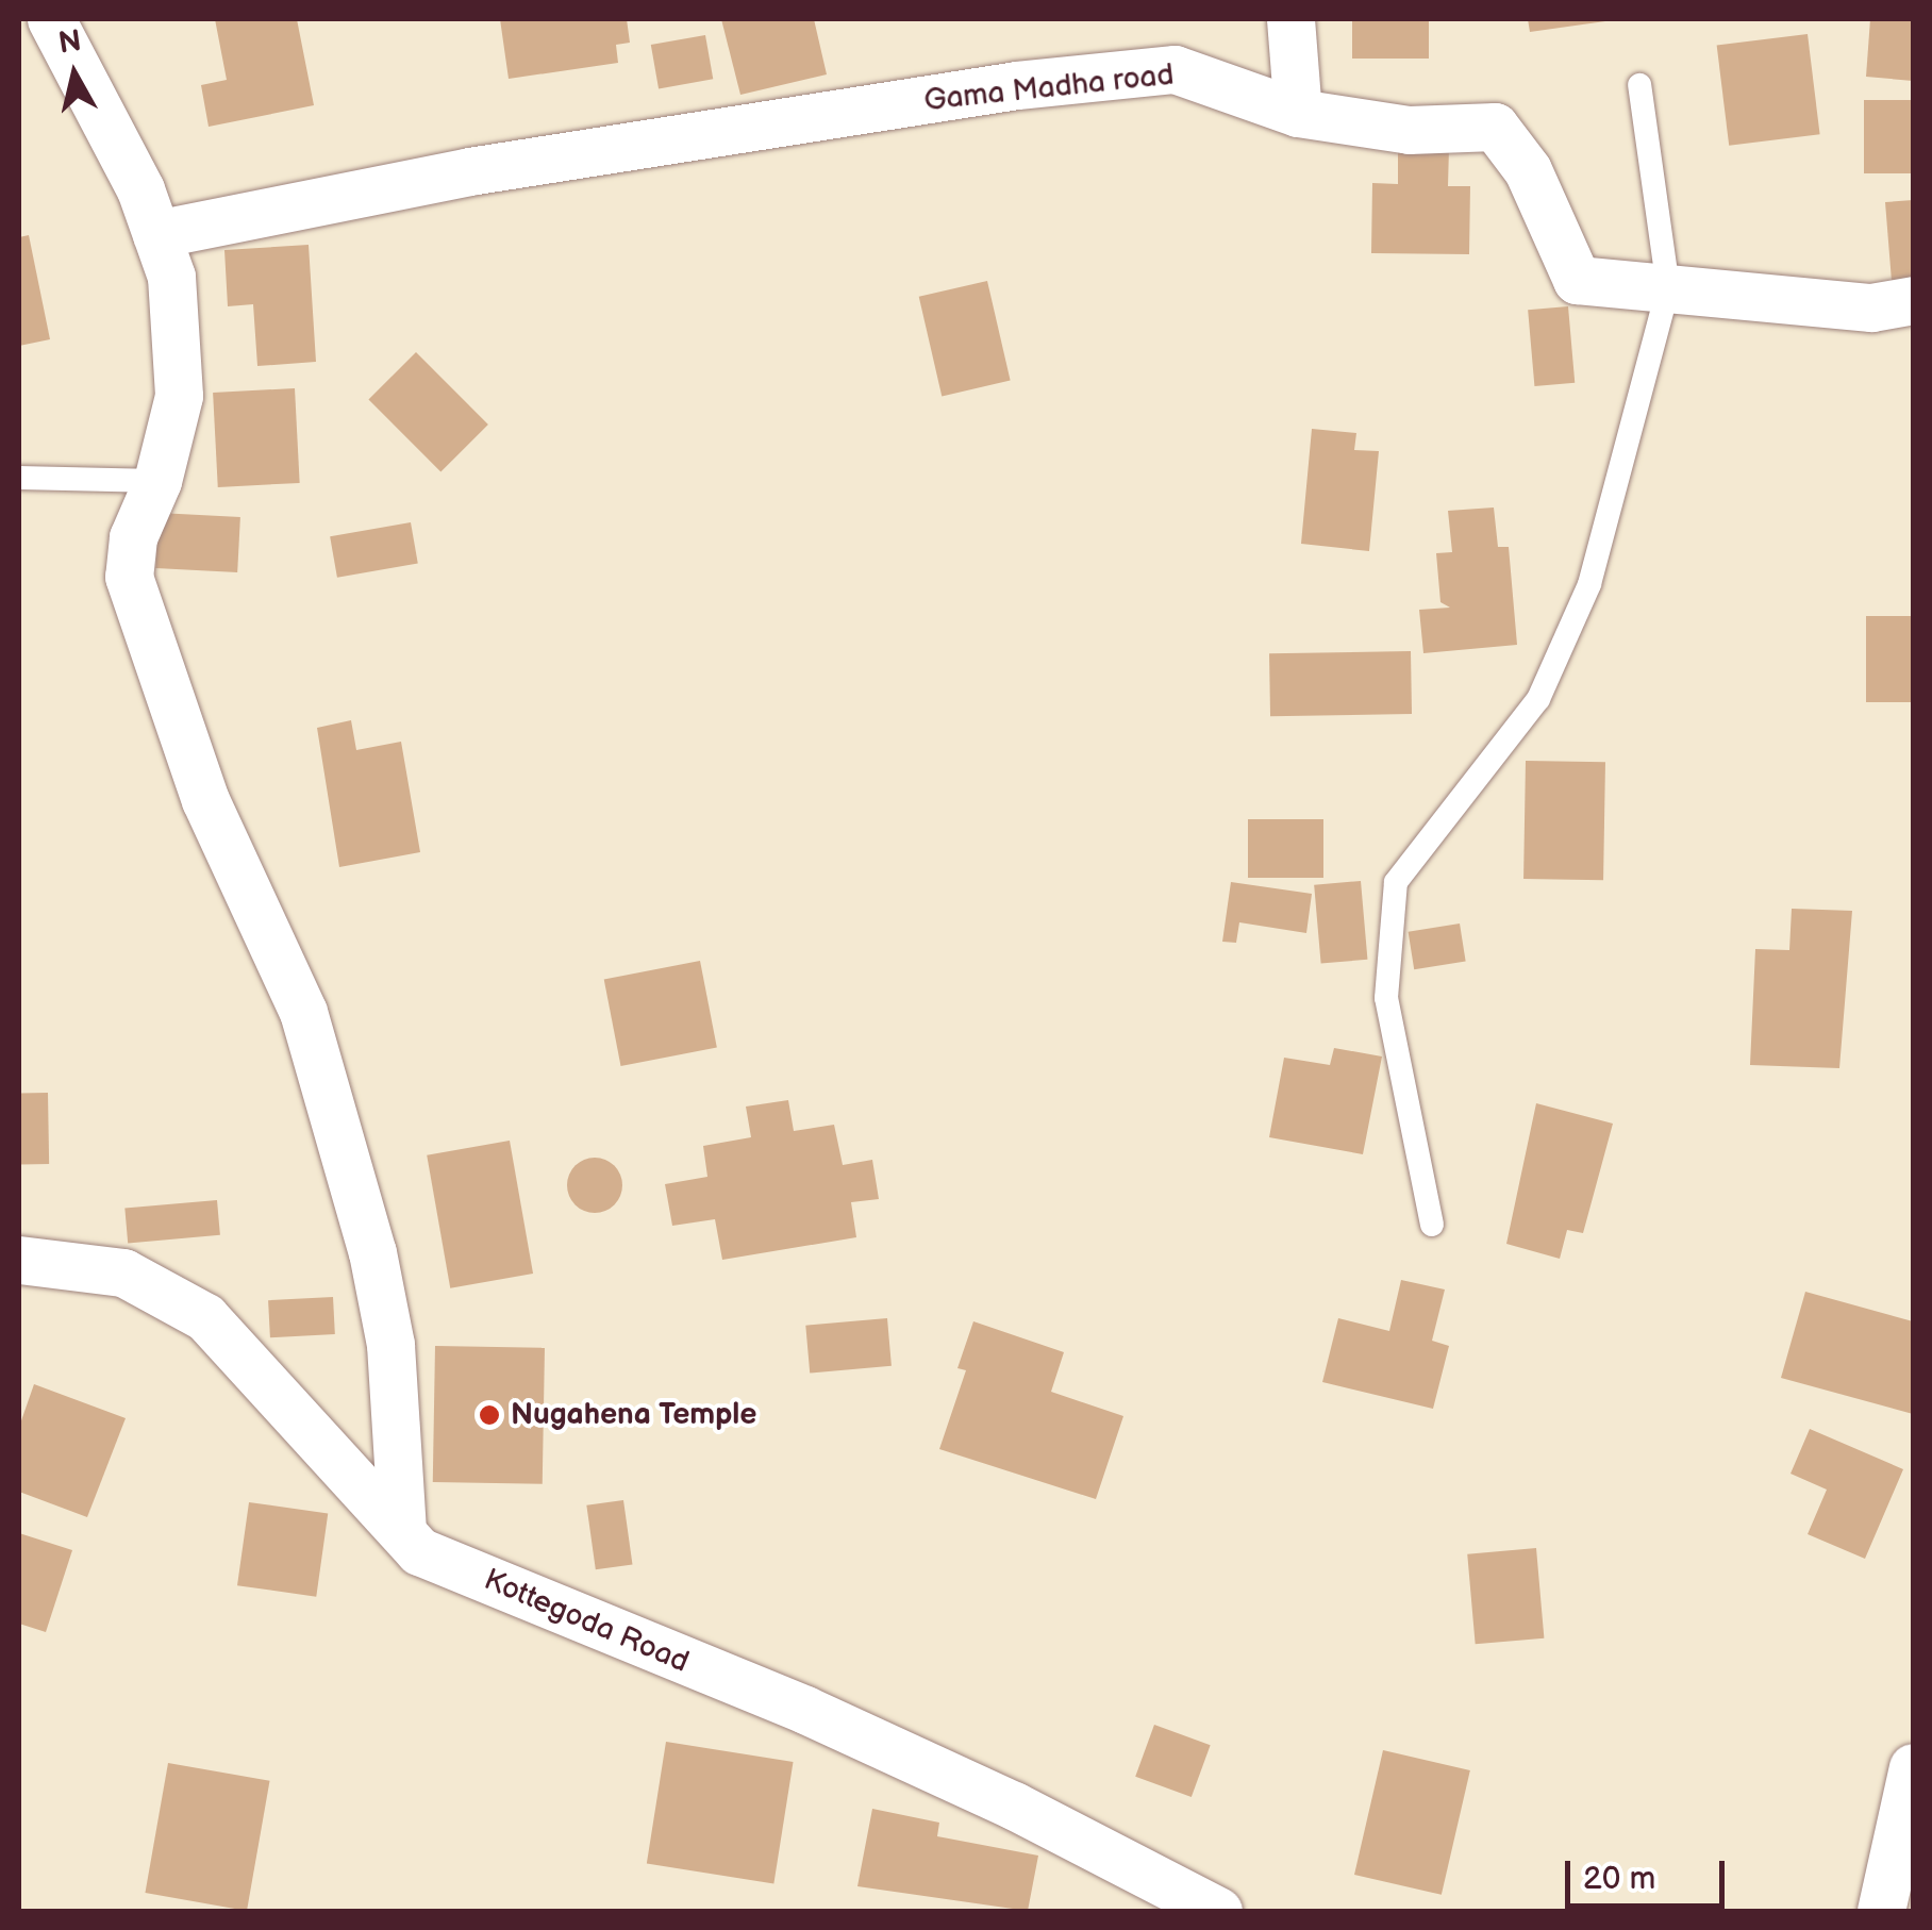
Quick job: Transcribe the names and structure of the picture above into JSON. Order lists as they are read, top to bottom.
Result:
{
  "streets": {
    "street": ["Gama Madha road", "Kottegoda Road"]
  },
  "places": ["Nugahena Temple"],
  "scale_bar": "20 m",
  "north": "top"
}
